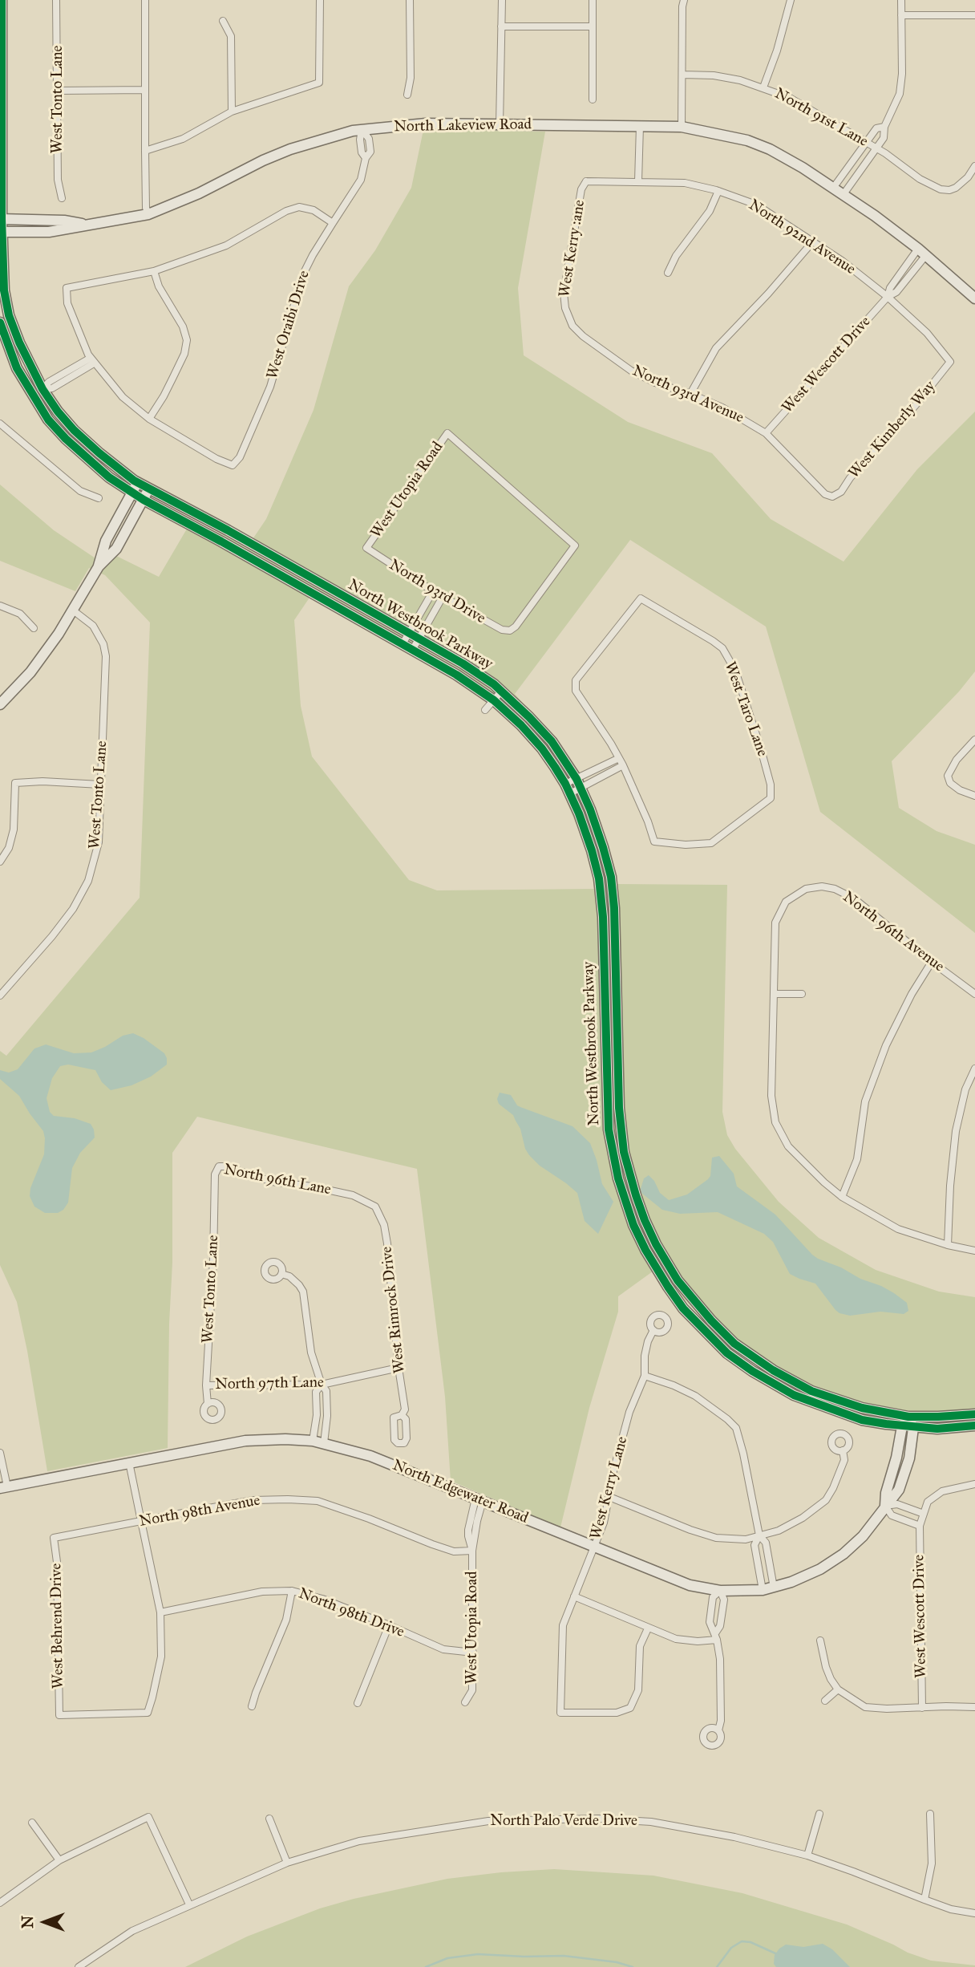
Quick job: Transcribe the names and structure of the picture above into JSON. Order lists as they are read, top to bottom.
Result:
{
  "streets": {
    "street": [
      "West Tonto Lane",
      "North 91st Lane",
      "North Lakeview Road",
      "North 92nd Avenue",
      "West Kerry :ane",
      "West Oraibi Drive",
      "West Wescott Drive",
      "North 93rd Avenue",
      "West Kimberly Way",
      "West Utopia Road",
      "North 93rd Drive",
      "North Westbrook Parkway",
      "West Taro Lane",
      "North 96th Avenue",
      "North 96th Lane",
      "West Rimrock Drive",
      "North 97th Lane",
      "West Kerry Lane",
      "North Edgewater Road",
      "North 98th Avenue",
      "North 98th Drive",
      "West Behrend Drive",
      "North Palo Verde Drive"
    ]
  },
  "crossings": [
    ["West Tonto Lane", "North 96th Lane"],
    ["West Tonto Lane", "North 97th Lane"],
    ["North Lakeview Road", "West Oraibi Drive"],
    ["North Lakeview Road", "West Wescott Drive"],
    ["North 92nd Avenue", "West Kerry :ane"],
    ["North 92nd Avenue", "West Wescott Drive"],
    ["North 92nd Avenue", "West Kimberly Way"],
    ["West Kerry :ane", "North 93rd Avenue"],
    ["West Wescott Drive", "North 93rd Avenue"],
    ["North 93rd Avenue", "West Kimberly Way"],
    ["West Utopia Road", "North 93rd Drive"],
    ["West Utopia Road", "North Edgewater Road"],
    ["West Utopia Road", "North 98th Avenue"],
    ["West Utopia Road", "North 98th Drive"],
    ["North Westbrook Parkway", "North Edgewater Road"],
    ["North 96th Lane", "West Rimrock Drive"],
    ["West Rimrock Drive", "North 97th Lane"],
    ["West Kerry Lane", "North Edgewater Road"],
    ["North 98th Avenue", "West Behrend Drive"],
    ["North 98th Drive", "West Behrend Drive"]
  ],
  "north": "left"
}
